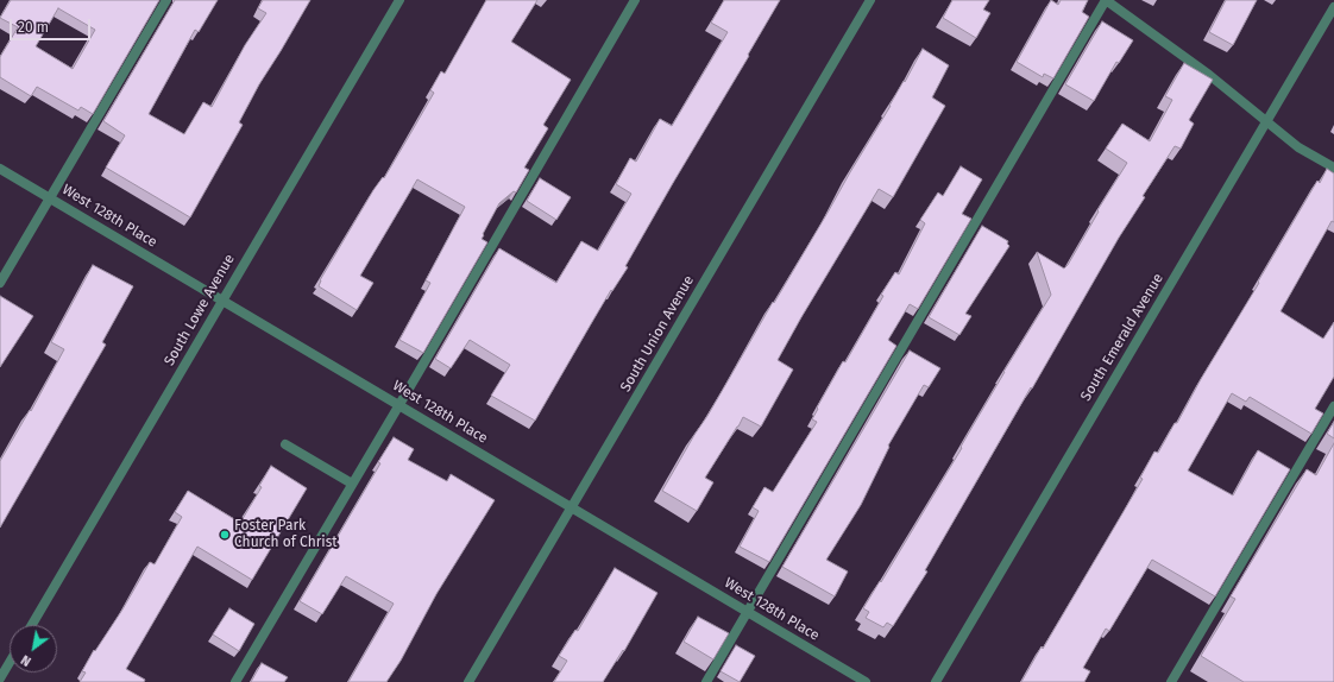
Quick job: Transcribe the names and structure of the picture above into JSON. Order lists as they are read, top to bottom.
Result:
{
  "streets": {
    "street": [
      "West 128th Place",
      "South Lowe Avenue",
      "South Union Avenue",
      "South Emerald Avenue"
    ]
  },
  "crossings": [
    ["West 128th Place", "South Lowe Avenue"],
    ["West 128th Place", "South Union Avenue"]
  ],
  "places": ["Foster Park Church of Christ"],
  "scale_bar": "20 m",
  "north": "bottom left"
}
